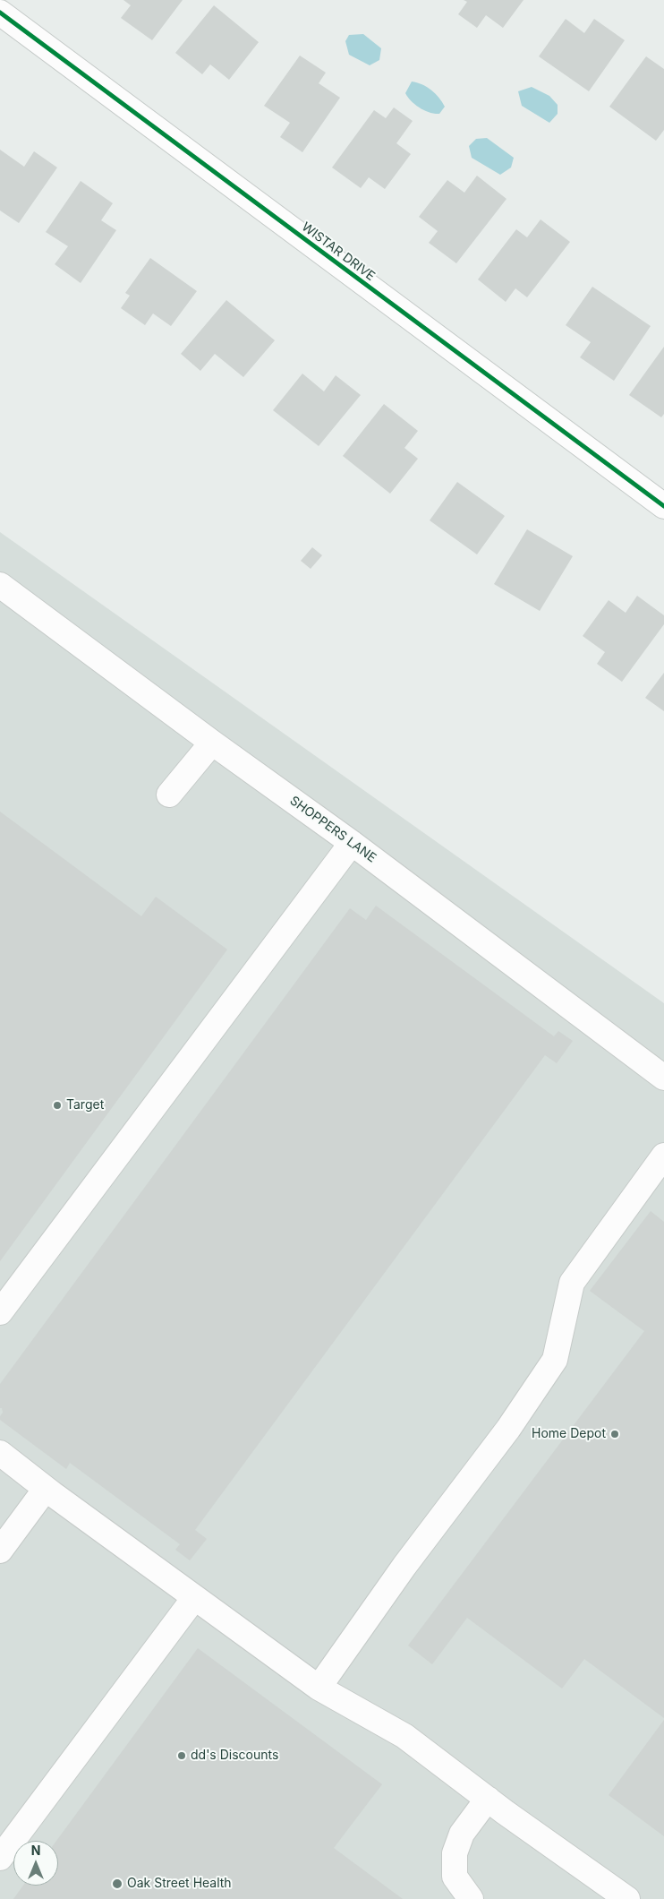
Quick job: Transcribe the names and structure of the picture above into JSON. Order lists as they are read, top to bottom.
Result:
{
  "streets": {
    "street": ["WISTAR DRIVE", "SHOPPERS LANE"]
  },
  "places": [
    "Target",
    "Home Depot",
    "dd's Discounts",
    "Oak Street Health"
  ],
  "north": "top"
}
